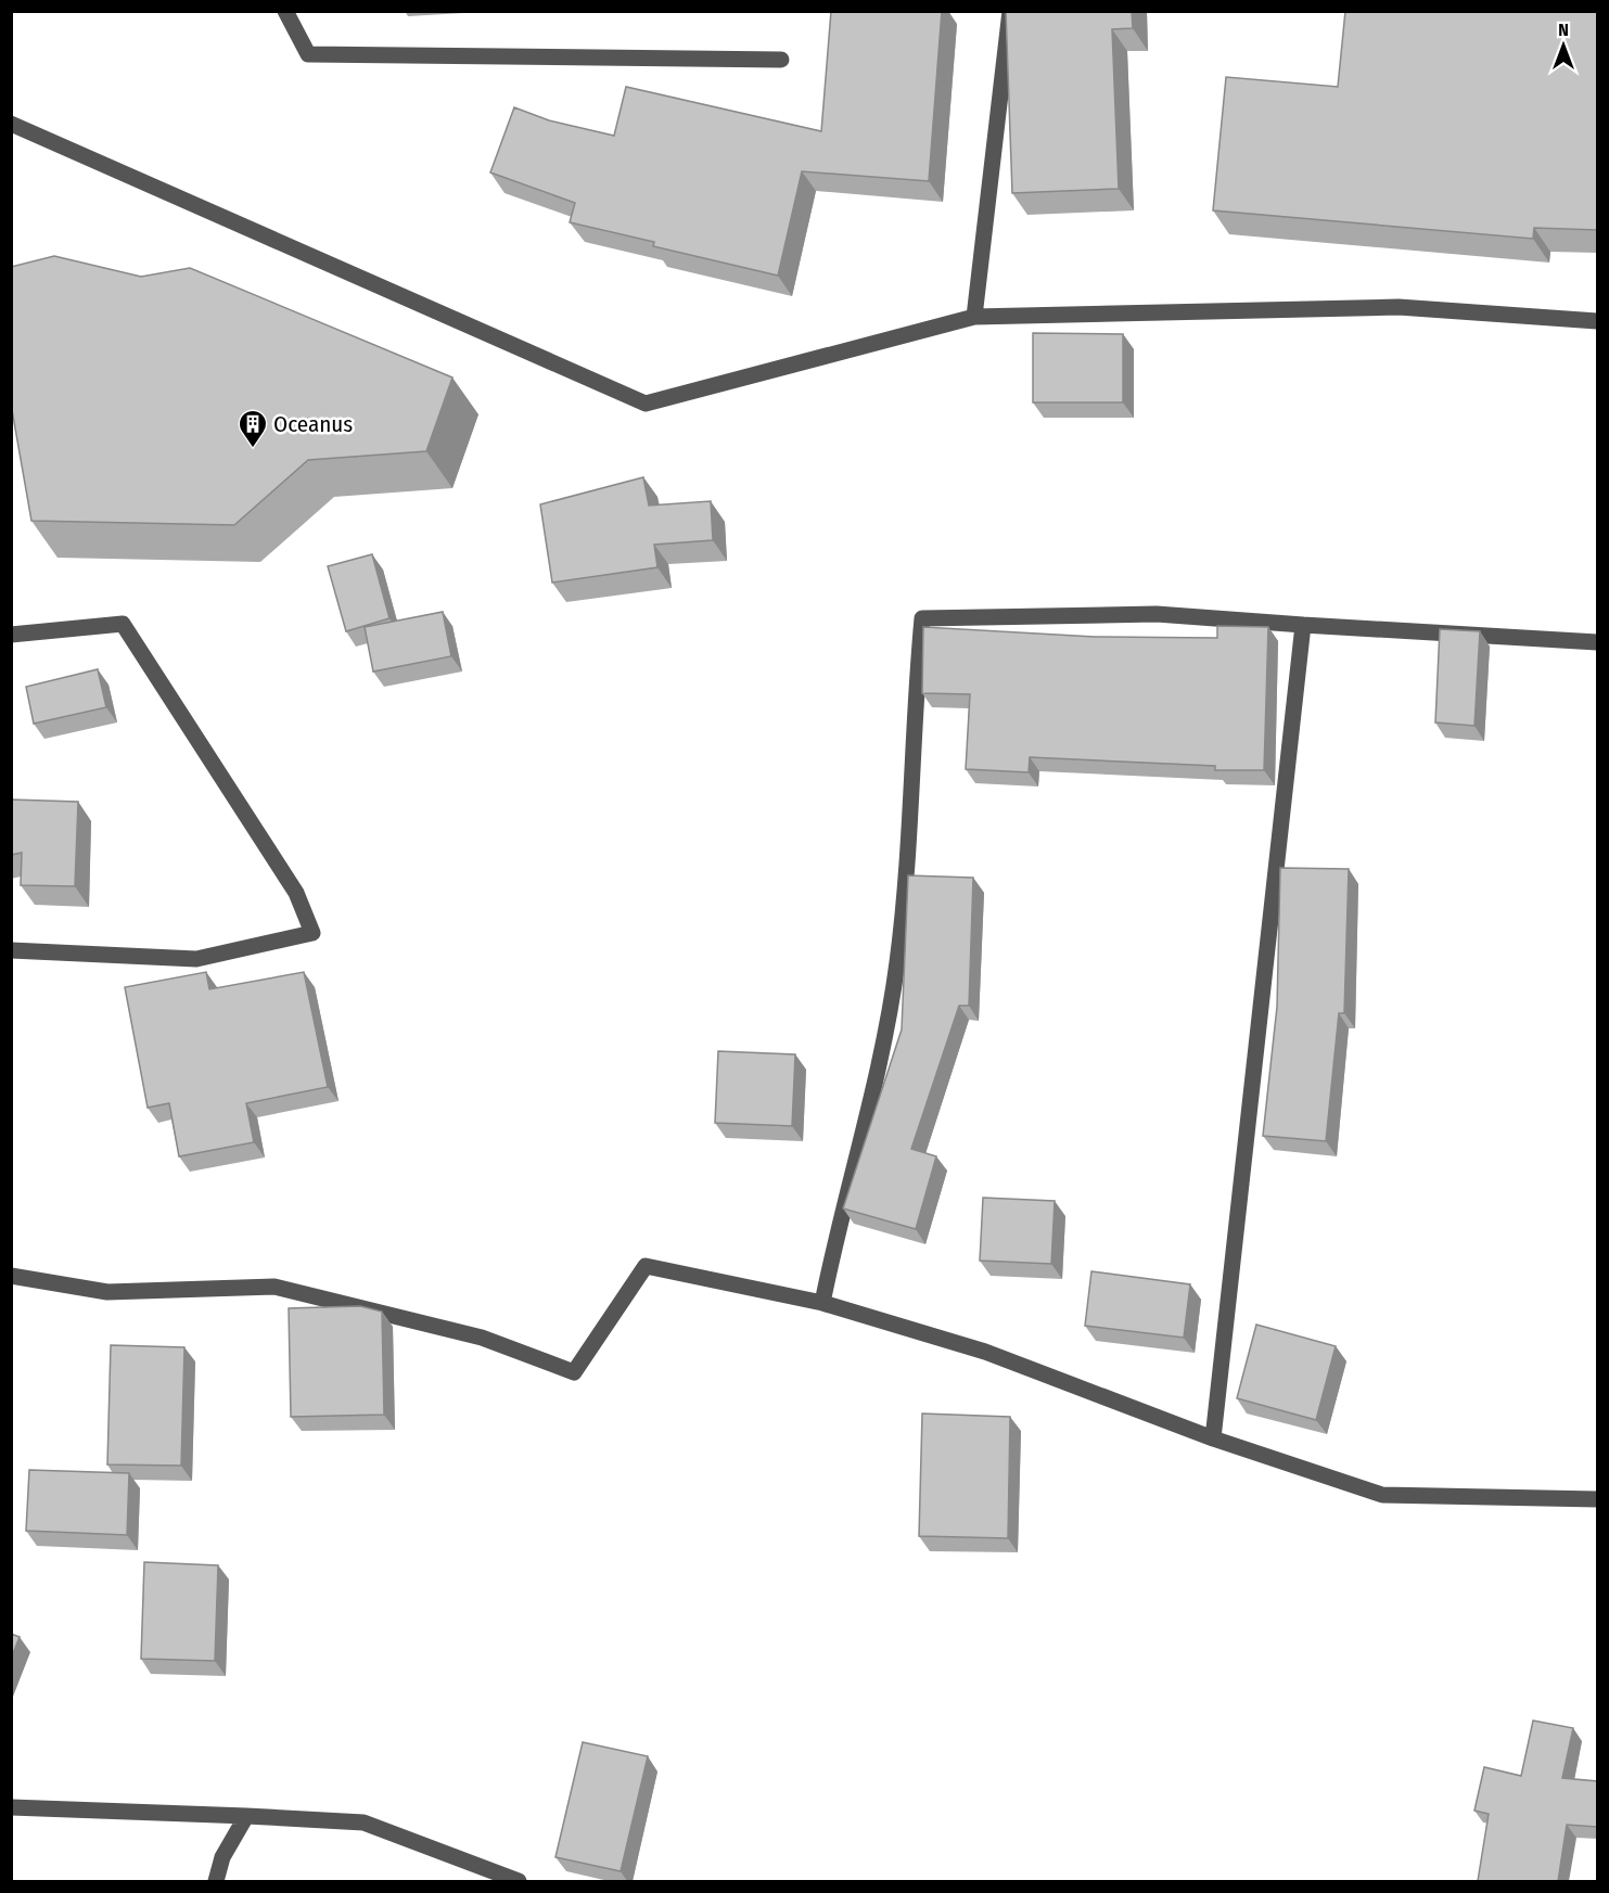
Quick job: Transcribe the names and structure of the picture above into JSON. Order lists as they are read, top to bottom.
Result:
{
  "places": {
    "building": ["Oceanus"]
  },
  "north": "top"
}
